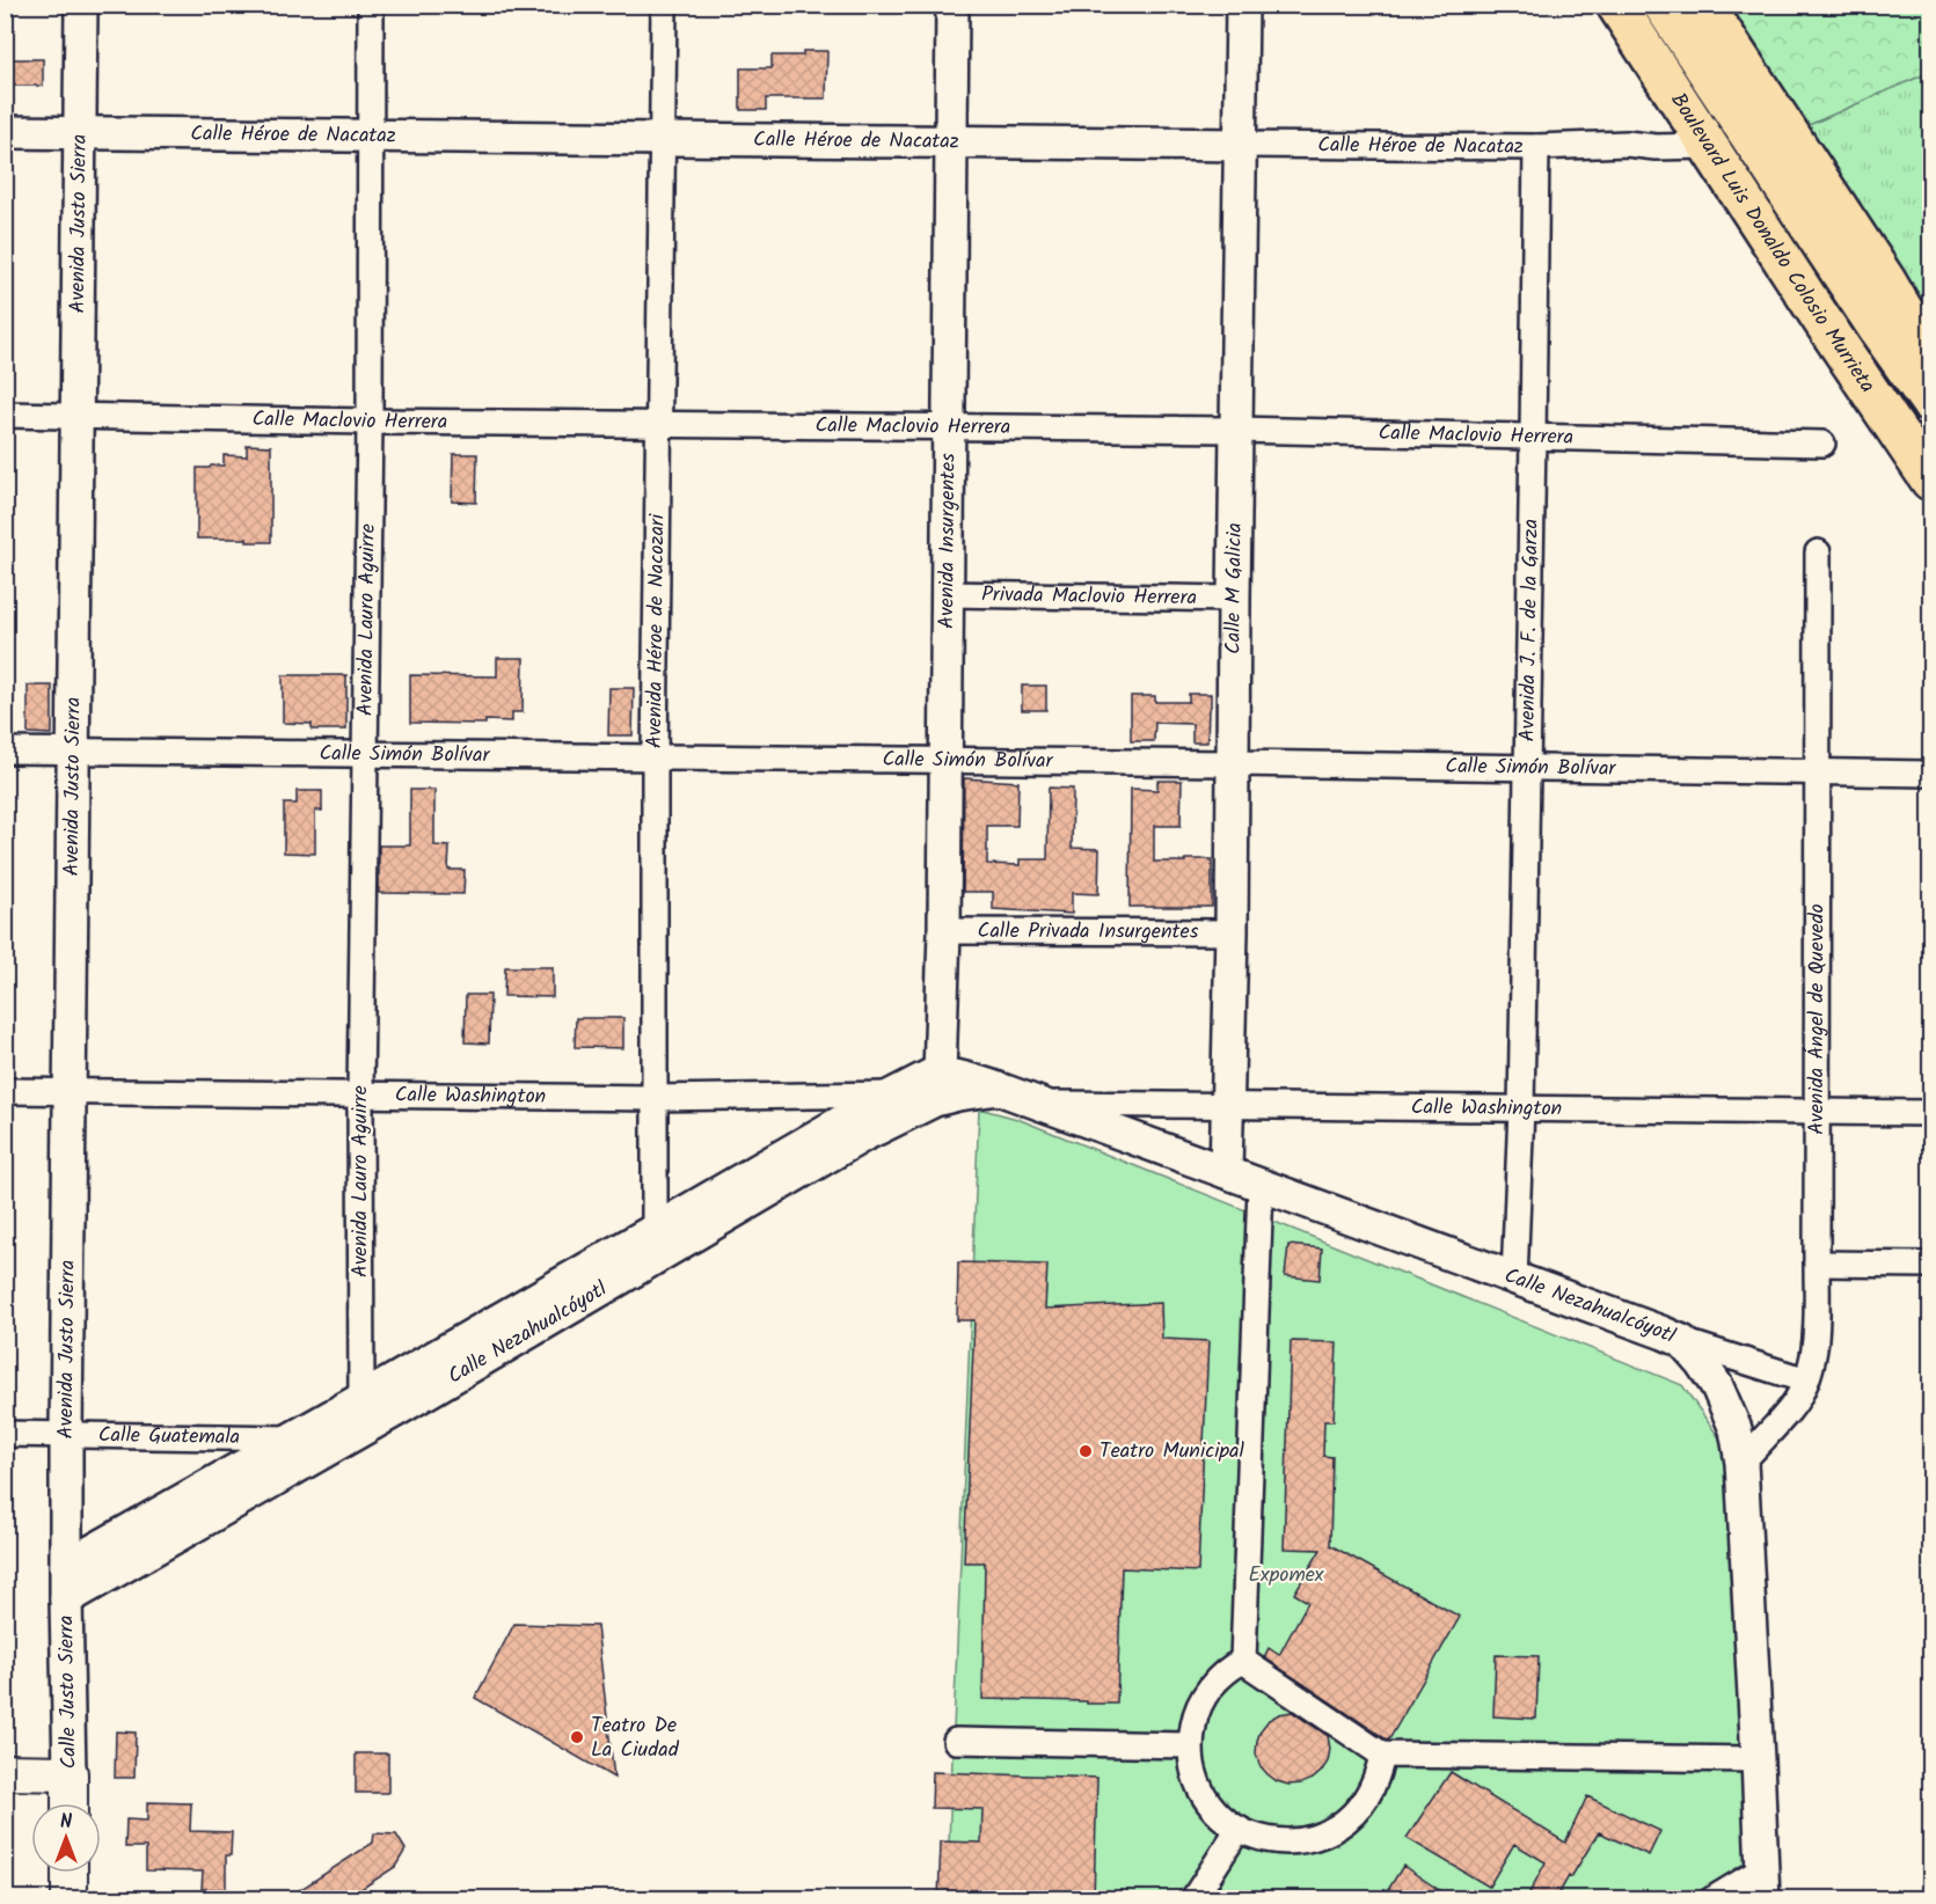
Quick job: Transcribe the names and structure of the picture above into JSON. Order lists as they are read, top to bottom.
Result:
{
  "streets": {
    "highway": ["Boulevard Luis Donaldo Colosio Murrieta"],
    "main road": ["Calle Justo Sierra"],
    "street": [
      "Calle Héroe de Nacataz",
      "Avenida Justo Sierra",
      "Calle Maclovio Herrera",
      "Avenida Insurgentes",
      "Calle M Galicia",
      "Privada Maclovio Herrera",
      "Avenida Lauro Aguirre",
      "Avenida J. F. de la Garza",
      "Avenida Héroe de Nacozari",
      "Calle Simón Bolívar",
      "Calle Privada Insurgentes",
      "Avenida Ángel de Quevedo",
      "Calle Washington",
      "Calle Nezahualcóyotl",
      "Calle Guatemala"
    ]
  },
  "crossings": [
    ["Calle Héroe de Nacataz", "Avenida Justo Sierra"],
    ["Calle Héroe de Nacataz", "Boulevard Luis Donaldo Colosio Murrieta"],
    ["Calle Héroe de Nacataz", "Avenida Insurgentes"],
    ["Calle Héroe de Nacataz", "Calle M Galicia"],
    ["Calle Héroe de Nacataz", "Avenida Lauro Aguirre"],
    ["Calle Héroe de Nacataz", "Avenida J. F. de la Garza"],
    ["Calle Héroe de Nacataz", "Avenida Héroe de Nacozari"],
    ["Avenida Justo Sierra", "Calle Maclovio Herrera"],
    ["Avenida Justo Sierra", "Calle Simón Bolívar"],
    ["Avenida Justo Sierra", "Calle Washington"],
    ["Avenida Justo Sierra", "Calle Nezahualcóyotl"],
    ["Avenida Justo Sierra", "Calle Guatemala"],
    ["Avenida Justo Sierra", "Calle Justo Sierra"],
    ["Calle Maclovio Herrera", "Avenida Insurgentes"],
    ["Calle Maclovio Herrera", "Calle M Galicia"],
    ["Calle Maclovio Herrera", "Avenida Lauro Aguirre"],
    ["Calle Maclovio Herrera", "Avenida J. F. de la Garza"],
    ["Calle Maclovio Herrera", "Avenida Héroe de Nacozari"],
    ["Avenida Insurgentes", "Privada Maclovio Herrera"],
    ["Avenida Insurgentes", "Calle Simón Bolívar"],
    ["Avenida Insurgentes", "Calle Privada Insurgentes"],
    ["Avenida Insurgentes", "Calle Nezahualcóyotl"],
    ["Calle M Galicia", "Privada Maclovio Herrera"],
    ["Calle M Galicia", "Calle Simón Bolívar"],
    ["Calle M Galicia", "Calle Privada Insurgentes"],
    ["Calle M Galicia", "Calle Washington"],
    ["Calle M Galicia", "Calle Nezahualcóyotl"],
    ["Avenida Lauro Aguirre", "Calle Simón Bolívar"],
    ["Avenida Lauro Aguirre", "Calle Washington"],
    ["Avenida Lauro Aguirre", "Calle Nezahualcóyotl"],
    ["Avenida Lauro Aguirre", "Calle Guatemala"],
    ["Avenida J. F. de la Garza", "Calle Simón Bolívar"],
    ["Avenida J. F. de la Garza", "Calle Washington"],
    ["Avenida J. F. de la Garza", "Calle Nezahualcóyotl"],
    ["Avenida Héroe de Nacozari", "Calle Simón Bolívar"],
    ["Avenida Héroe de Nacozari", "Calle Washington"],
    ["Avenida Héroe de Nacozari", "Calle Nezahualcóyotl"],
    ["Calle Simón Bolívar", "Avenida Ángel de Quevedo"],
    ["Avenida Ángel de Quevedo", "Calle Washington"],
    ["Avenida Ángel de Quevedo", "Calle Nezahualcóyotl"],
    ["Calle Washington", "Calle Nezahualcóyotl"],
    ["Calle Nezahualcóyotl", "Calle Guatemala"],
    ["Calle Nezahualcóyotl", "Calle Justo Sierra"]
  ],
  "parks": ["Expomex"],
  "places": ["Teatro Municipal", "Teatro De La Ciudad"],
  "north": "top"
}
